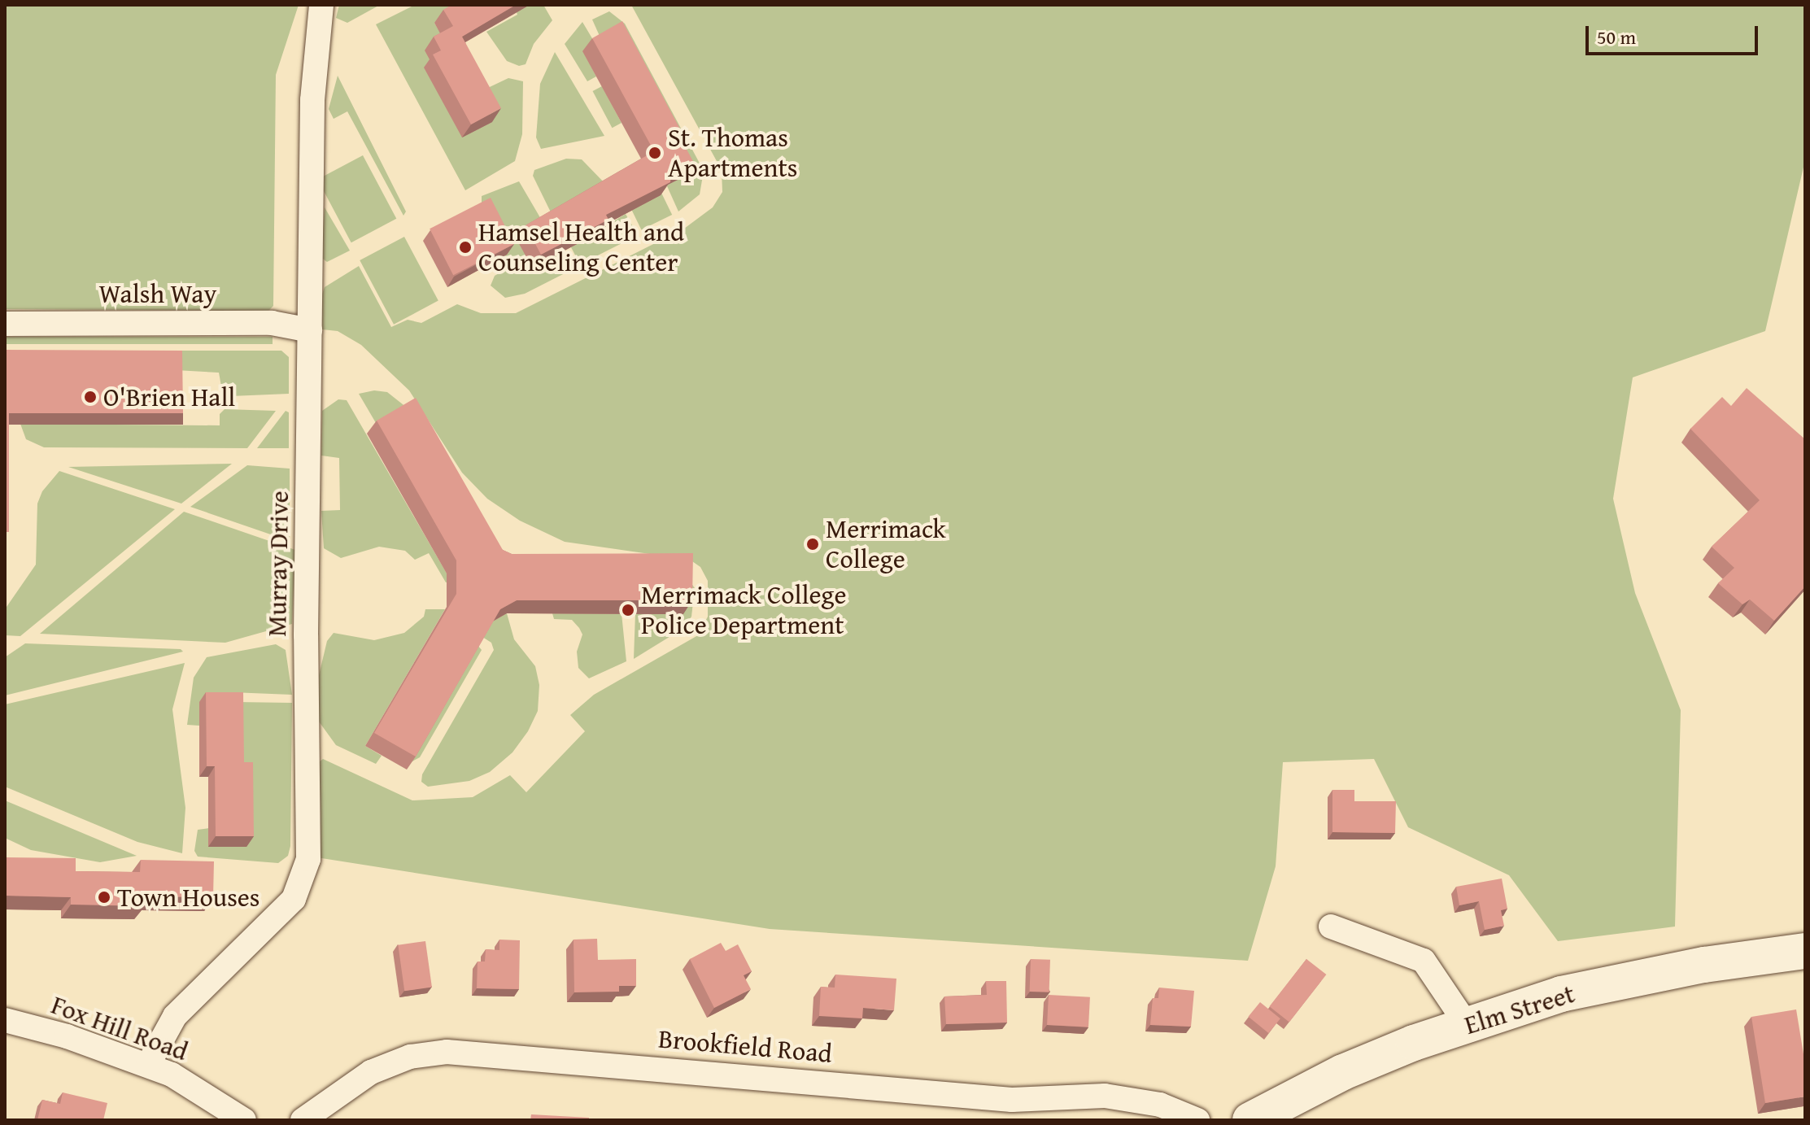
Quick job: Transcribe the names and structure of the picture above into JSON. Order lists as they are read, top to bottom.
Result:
{
  "streets": {
    "main road": ["Elm Street"],
    "street": [
      "Walsh Way",
      "Murray Drive",
      "Fox Hill Road",
      "Brookfield Road"
    ]
  },
  "crossings": [
    ["Walsh Way", "Murray Drive"],
    ["Murray Drive", "Fox Hill Road"]
  ],
  "places": [
    "St. Thomas Apartments",
    "Hamsel Health and Counseling Center",
    "O'Brien Hall",
    "Merrimack College",
    "Merrimack College Police Department",
    "Town Houses"
  ],
  "scale_bar": "50 m"
}
